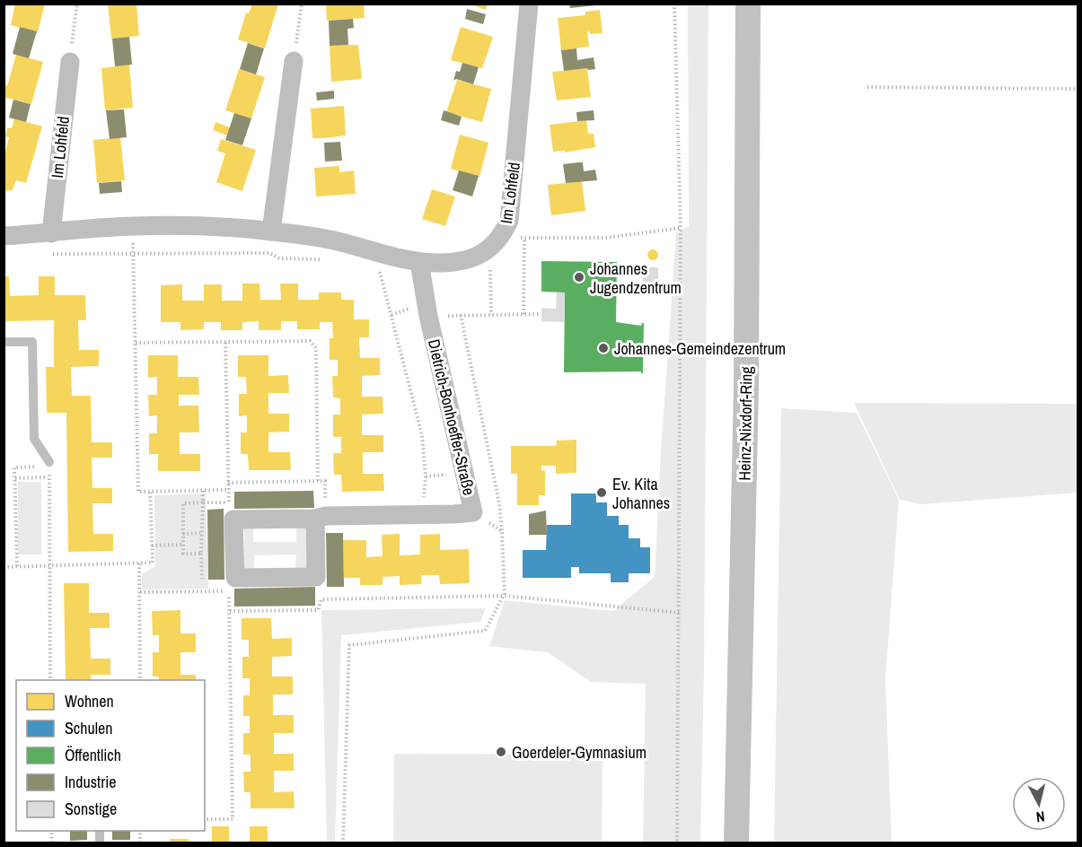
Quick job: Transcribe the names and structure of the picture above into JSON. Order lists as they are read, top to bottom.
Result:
{
  "streets": {
    "main road": ["Heinz-Nixdorf-Ring"],
    "street": ["Im Lohfeld", "Dietrich-Bonhoeffer-Straße"]
  },
  "crossings": [
    ["Im Lohfeld", "Dietrich-Bonhoeffer-Straße"]
  ],
  "places": [
    "Johannes Jugendzentrum",
    "Johannes-Gemeindezentrum",
    "Ev. Kita Johannes",
    "Goerdeler-Gymnasium"
  ],
  "legend": [
    "Wohnen",
    "Schulen",
    "Öffentlich",
    "Industrie",
    "Sonstige"
  ],
  "north": "bottom"
}
